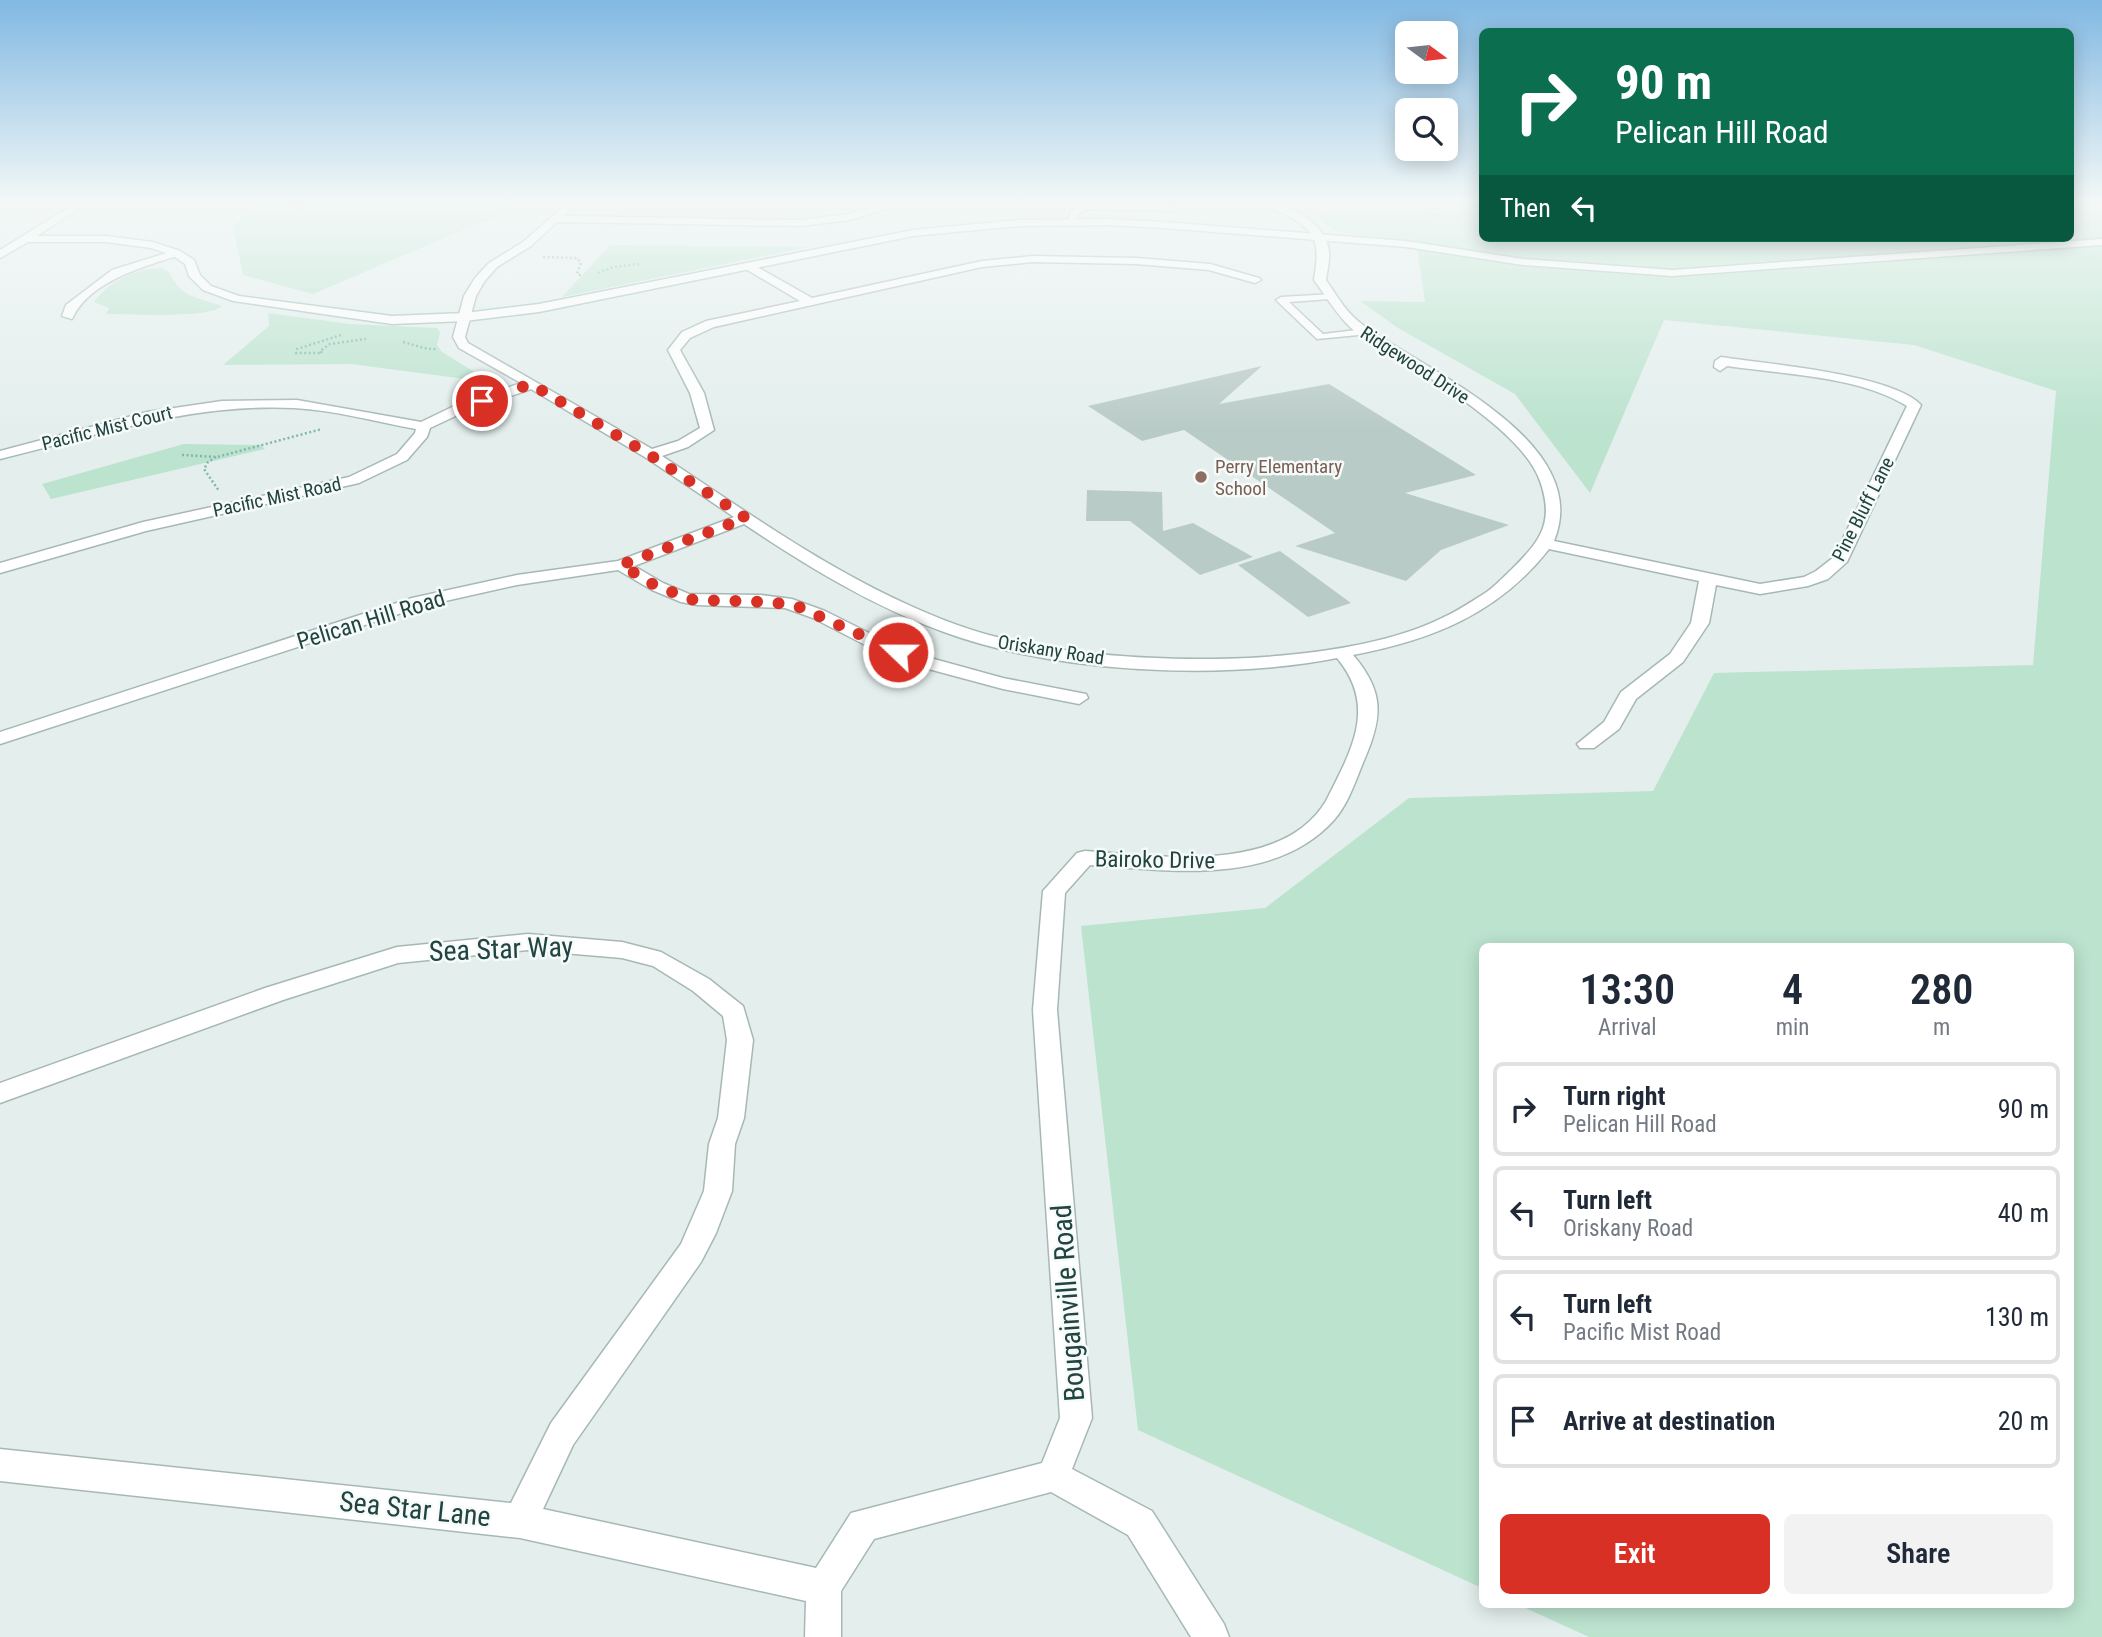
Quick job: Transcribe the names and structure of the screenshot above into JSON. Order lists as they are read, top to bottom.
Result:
{
  "streets": {
    "street": [
      "Ridgewood Drive",
      "Pacific Mist Court",
      "Pacific Mist Road",
      "Pine Bluff Lane",
      "Pelican Hill Road",
      "Oriskany Road",
      "Bairoko Drive",
      "Sea Star Way",
      "Bougainville Road",
      "Sea Star Lane"
    ]
  },
  "crossings": [
    ["Ridgewood Drive", "Pine Bluff Lane"],
    ["Ridgewood Drive", "Oriskany Road"],
    ["Pacific Mist Court", "Pacific Mist Road"],
    ["Pine Bluff Lane", "Oriskany Road"],
    ["Pelican Hill Road", "Oriskany Road"],
    ["Oriskany Road", "Bairoko Drive"],
    ["Bairoko Drive", "Bougainville Road"],
    ["Sea Star Way", "Sea Star Lane"]
  ],
  "places": ["Perry Elementary School"],
  "north": "right",
  "page": {
    "turn": ["90 m", "Pelican Hill Road"],
    "then": "Then",
    "eta": [
      "13:30",
      "Arrival",
      "4",
      "min",
      "280",
      "m"
    ],
    "list": [
      {
        "name": "Turn right",
        "note": "Pelican Hill Road",
        "value": "90 m"
      },
      {
        "name": "Turn left",
        "note": "Oriskany Road",
        "value": "40 m"
      },
      {
        "name": "Turn left",
        "note": "Pacific Mist Road",
        "value": "130 m"
      },
      {
        "name": "Arrive at destination",
        "value": "20 m"
      }
    ],
    "buttons": ["Exit", "Share"]
  }
}
